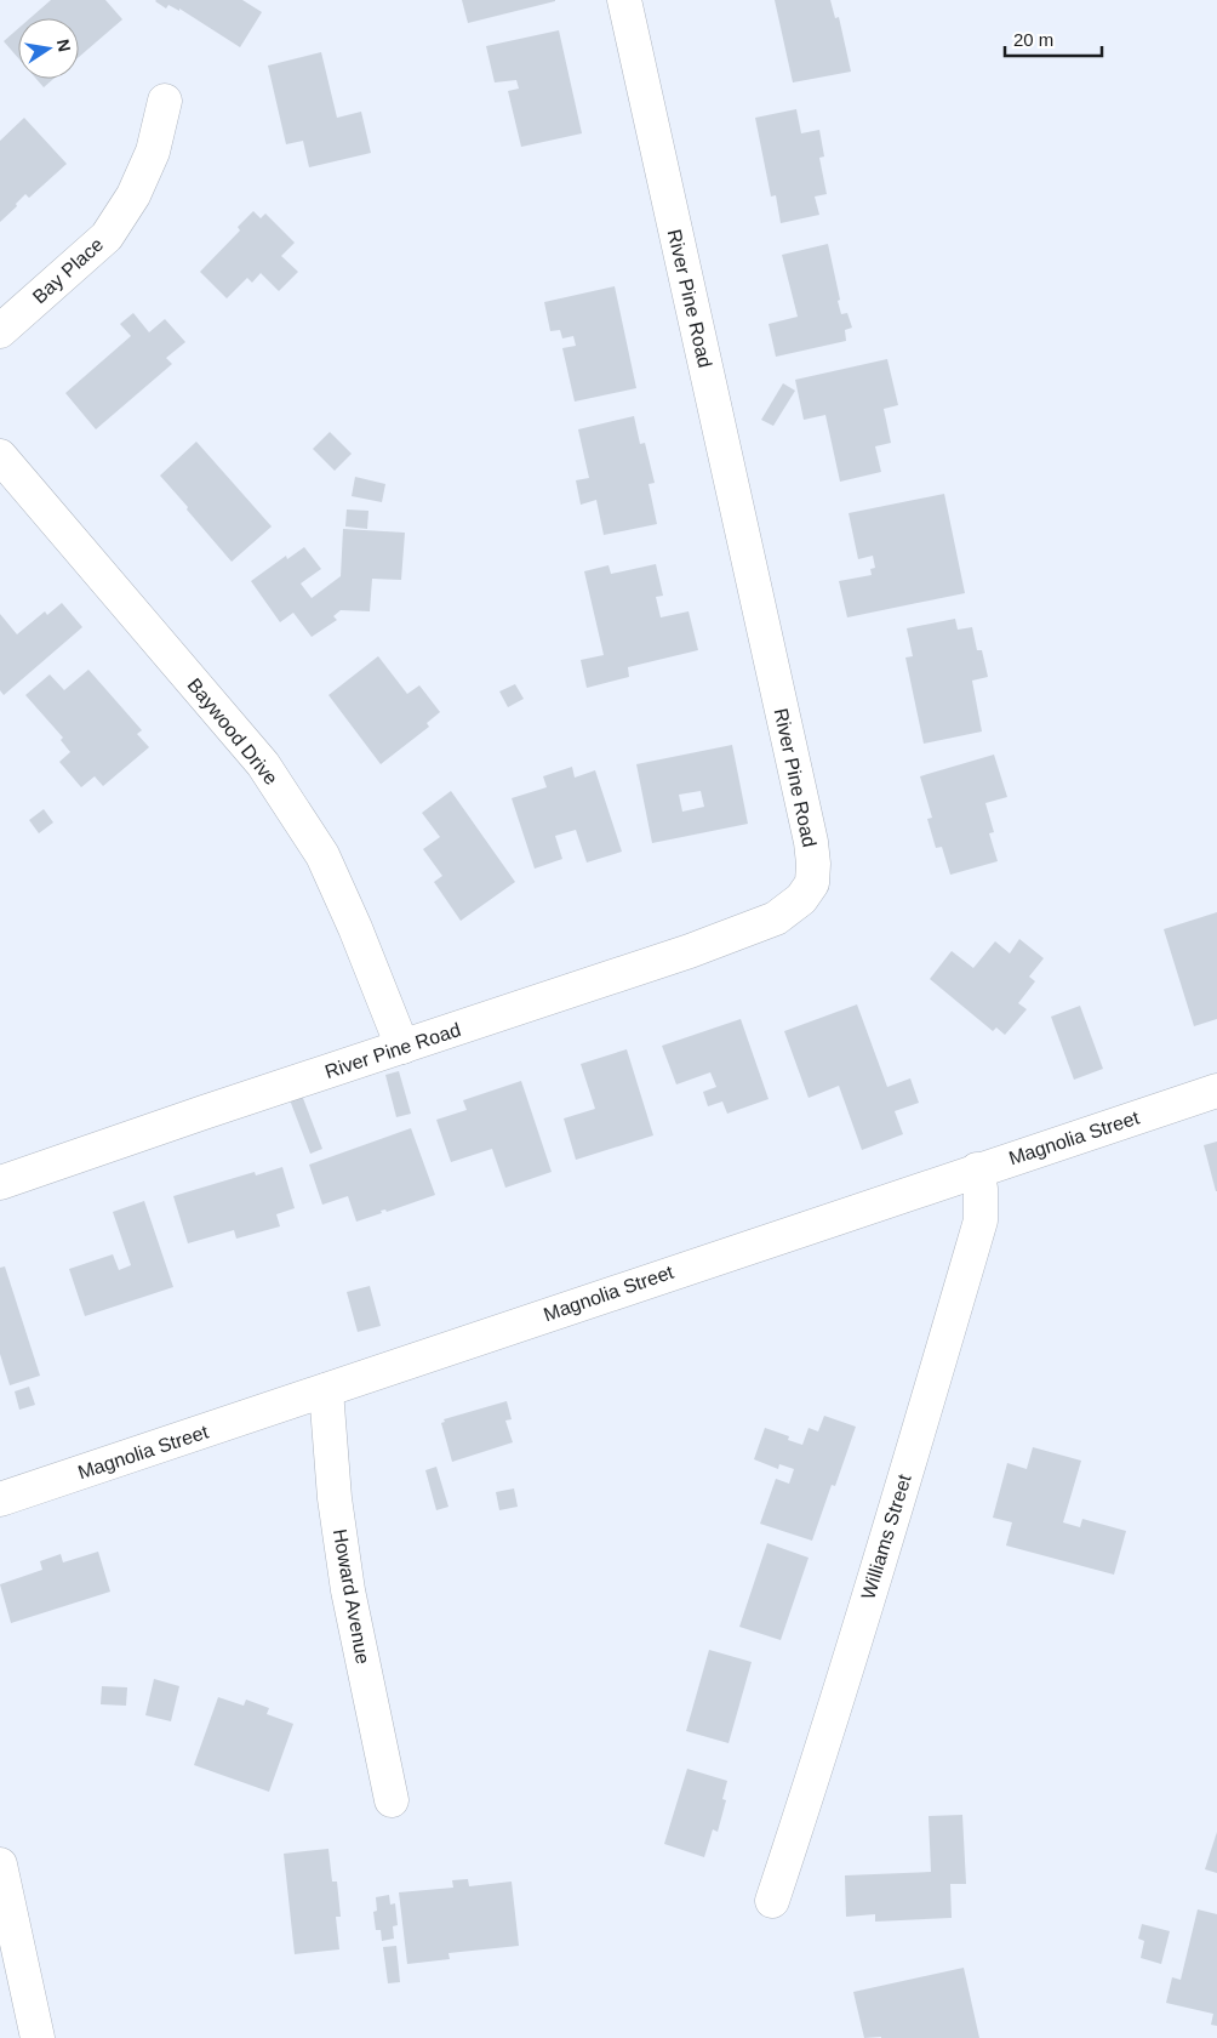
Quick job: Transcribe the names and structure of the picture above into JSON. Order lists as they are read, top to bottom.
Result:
{
  "streets": {
    "street": [
      "Bay Place",
      "River Pine Road",
      "Baywood Drive",
      "Magnolia Street",
      "Williams Street",
      "Howard Avenue"
    ]
  },
  "crossings": [
    ["River Pine Road", "Baywood Drive"],
    ["Magnolia Street", "Williams Street"],
    ["Magnolia Street", "Howard Avenue"]
  ],
  "scale_bar": "20 m",
  "north": "right"
}
